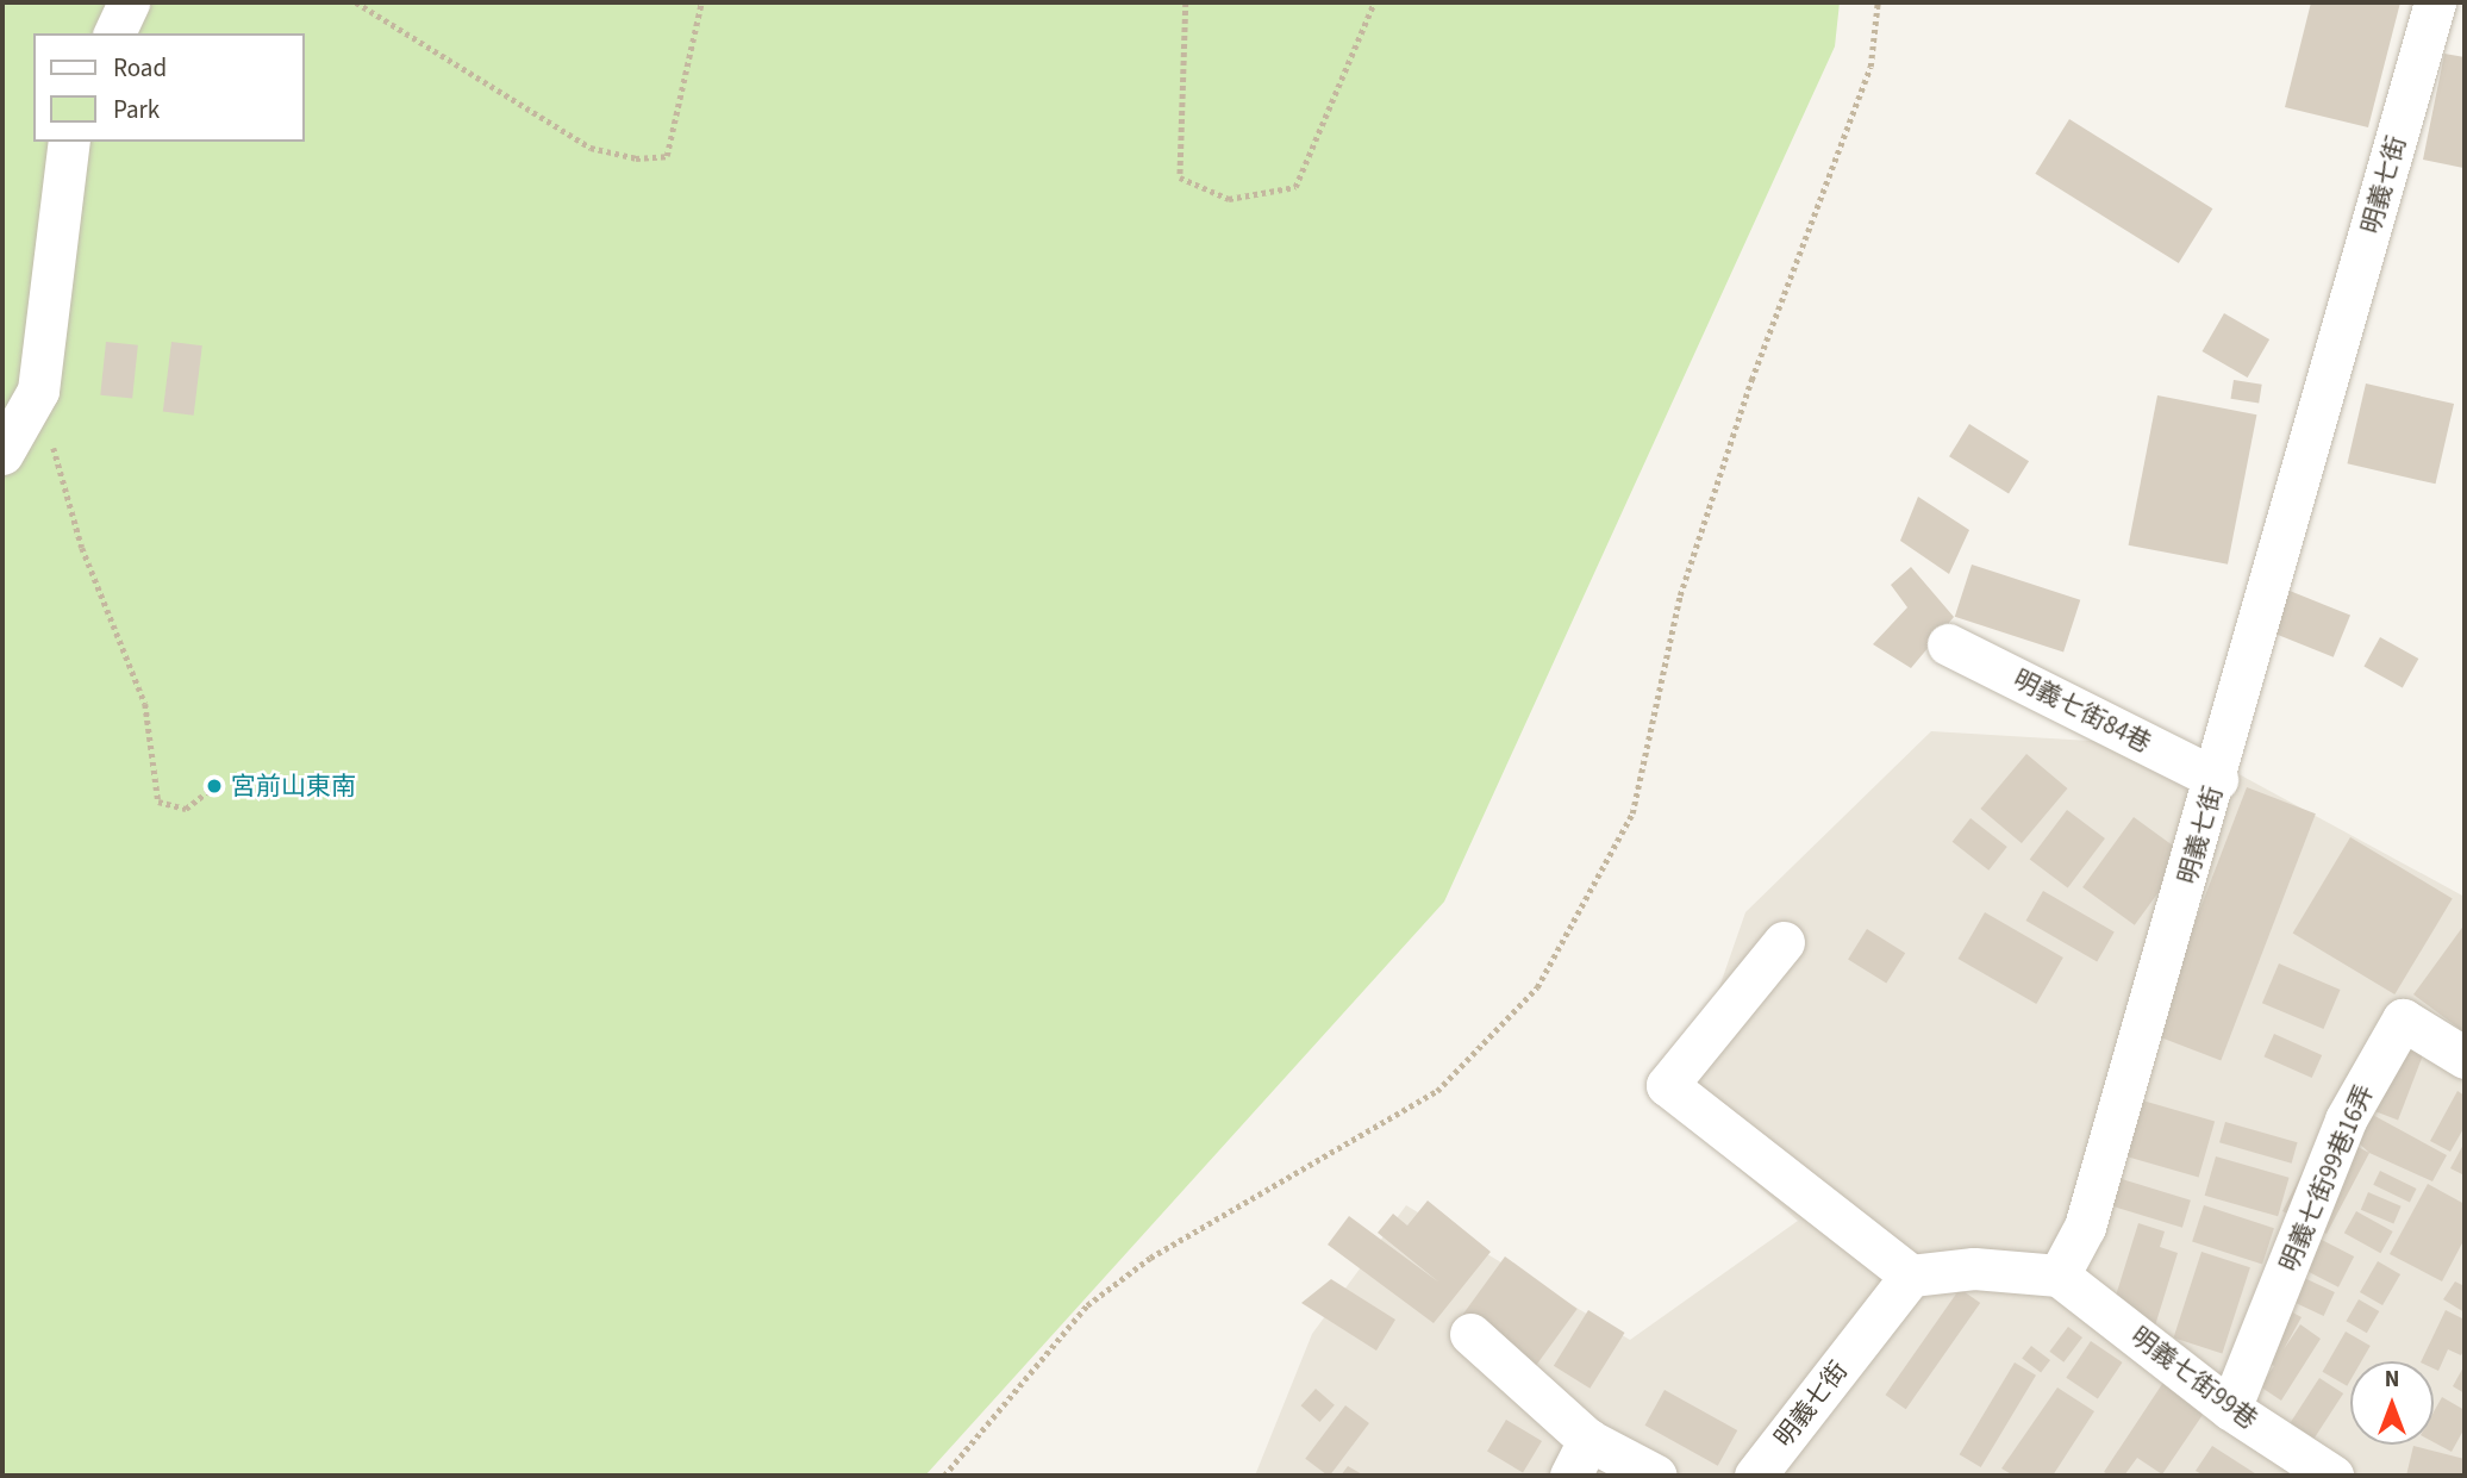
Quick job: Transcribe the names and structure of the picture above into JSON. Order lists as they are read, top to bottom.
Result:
{
  "streets": {
    "street": [
      "明義七街",
      "明義七街84巷",
      "明義七街99巷16弄",
      "明義七街99巷"
    ]
  },
  "crossings": [
    ["明義七街", "明義七街84巷"],
    ["明義七街", "明義七街99巷"],
    ["明義七街99巷16弄", "明義七街99巷"]
  ],
  "places": ["宮前山東南"],
  "legend": ["Road", "Park"],
  "north": "top"
}
